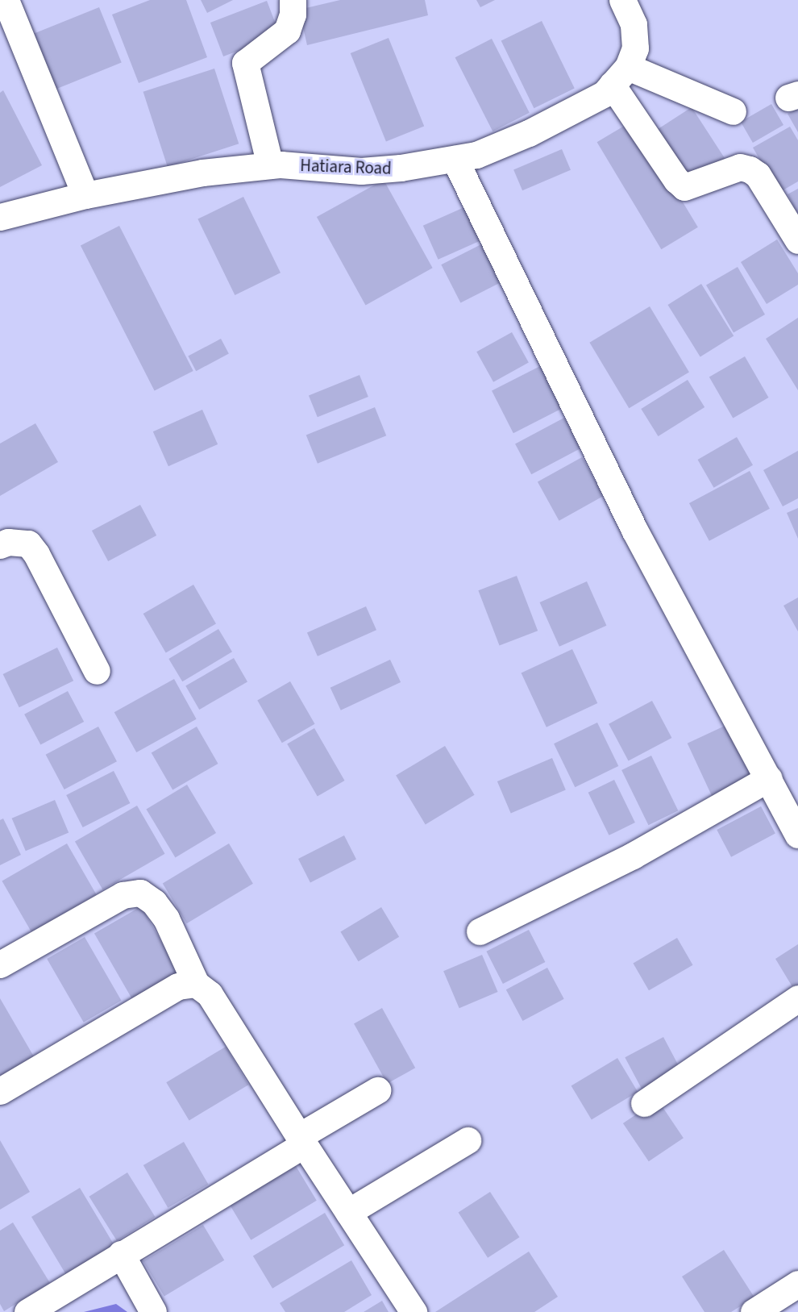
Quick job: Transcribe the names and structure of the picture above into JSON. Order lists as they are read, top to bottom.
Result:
{
  "streets": {
    "street": ["Hatiara Road"]
  }
}
